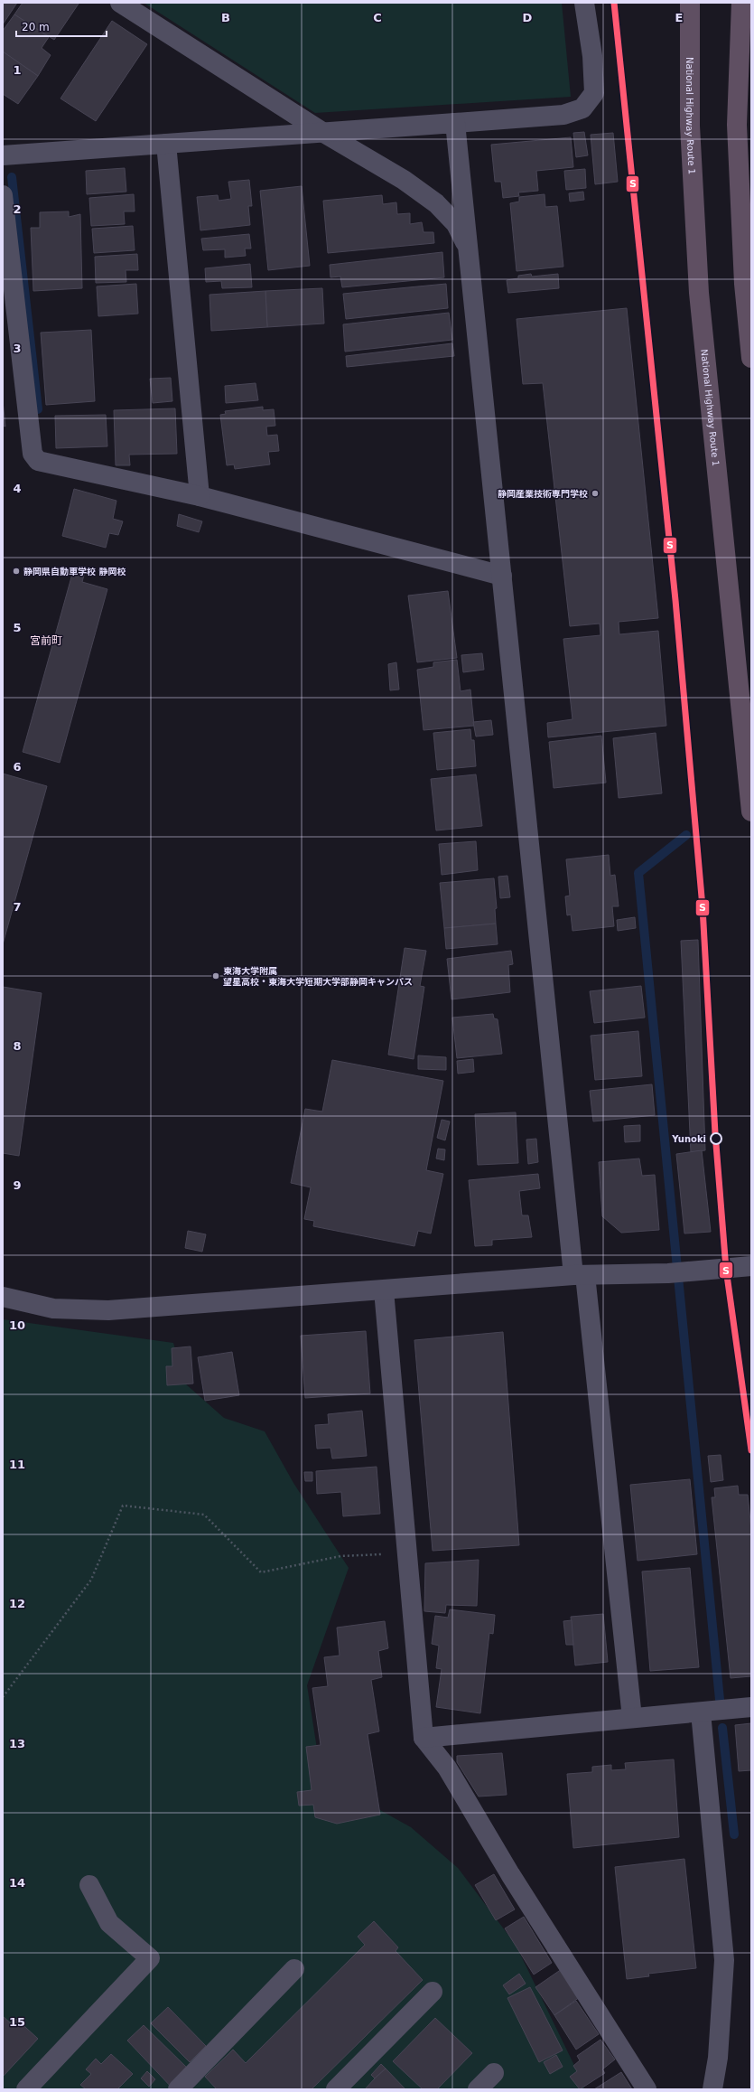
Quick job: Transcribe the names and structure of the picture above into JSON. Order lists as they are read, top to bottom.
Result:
{
  "streets": {
    "highway": ["National Highway Route 1"]
  },
  "districts": ["宮前町"],
  "places": [
    "静岡産業技術専門学校",
    "静岡県自動車学校 静岡校",
    "東海大学附属 望星高校・東海大学短期大学部静岡キャンパス",
    "Yunoki"
  ],
  "lines": ["transit line S"],
  "scale_bar": "20 m",
  "grid": {
    "columns": [
      "B",
      "C",
      "D",
      "E"
    ],
    "rows": [
      "1",
      "2",
      "3",
      "4",
      "5",
      "6",
      "7",
      "8",
      "9",
      "10",
      "11",
      "12",
      "13",
      "14",
      "15"
    ]
  }
}
